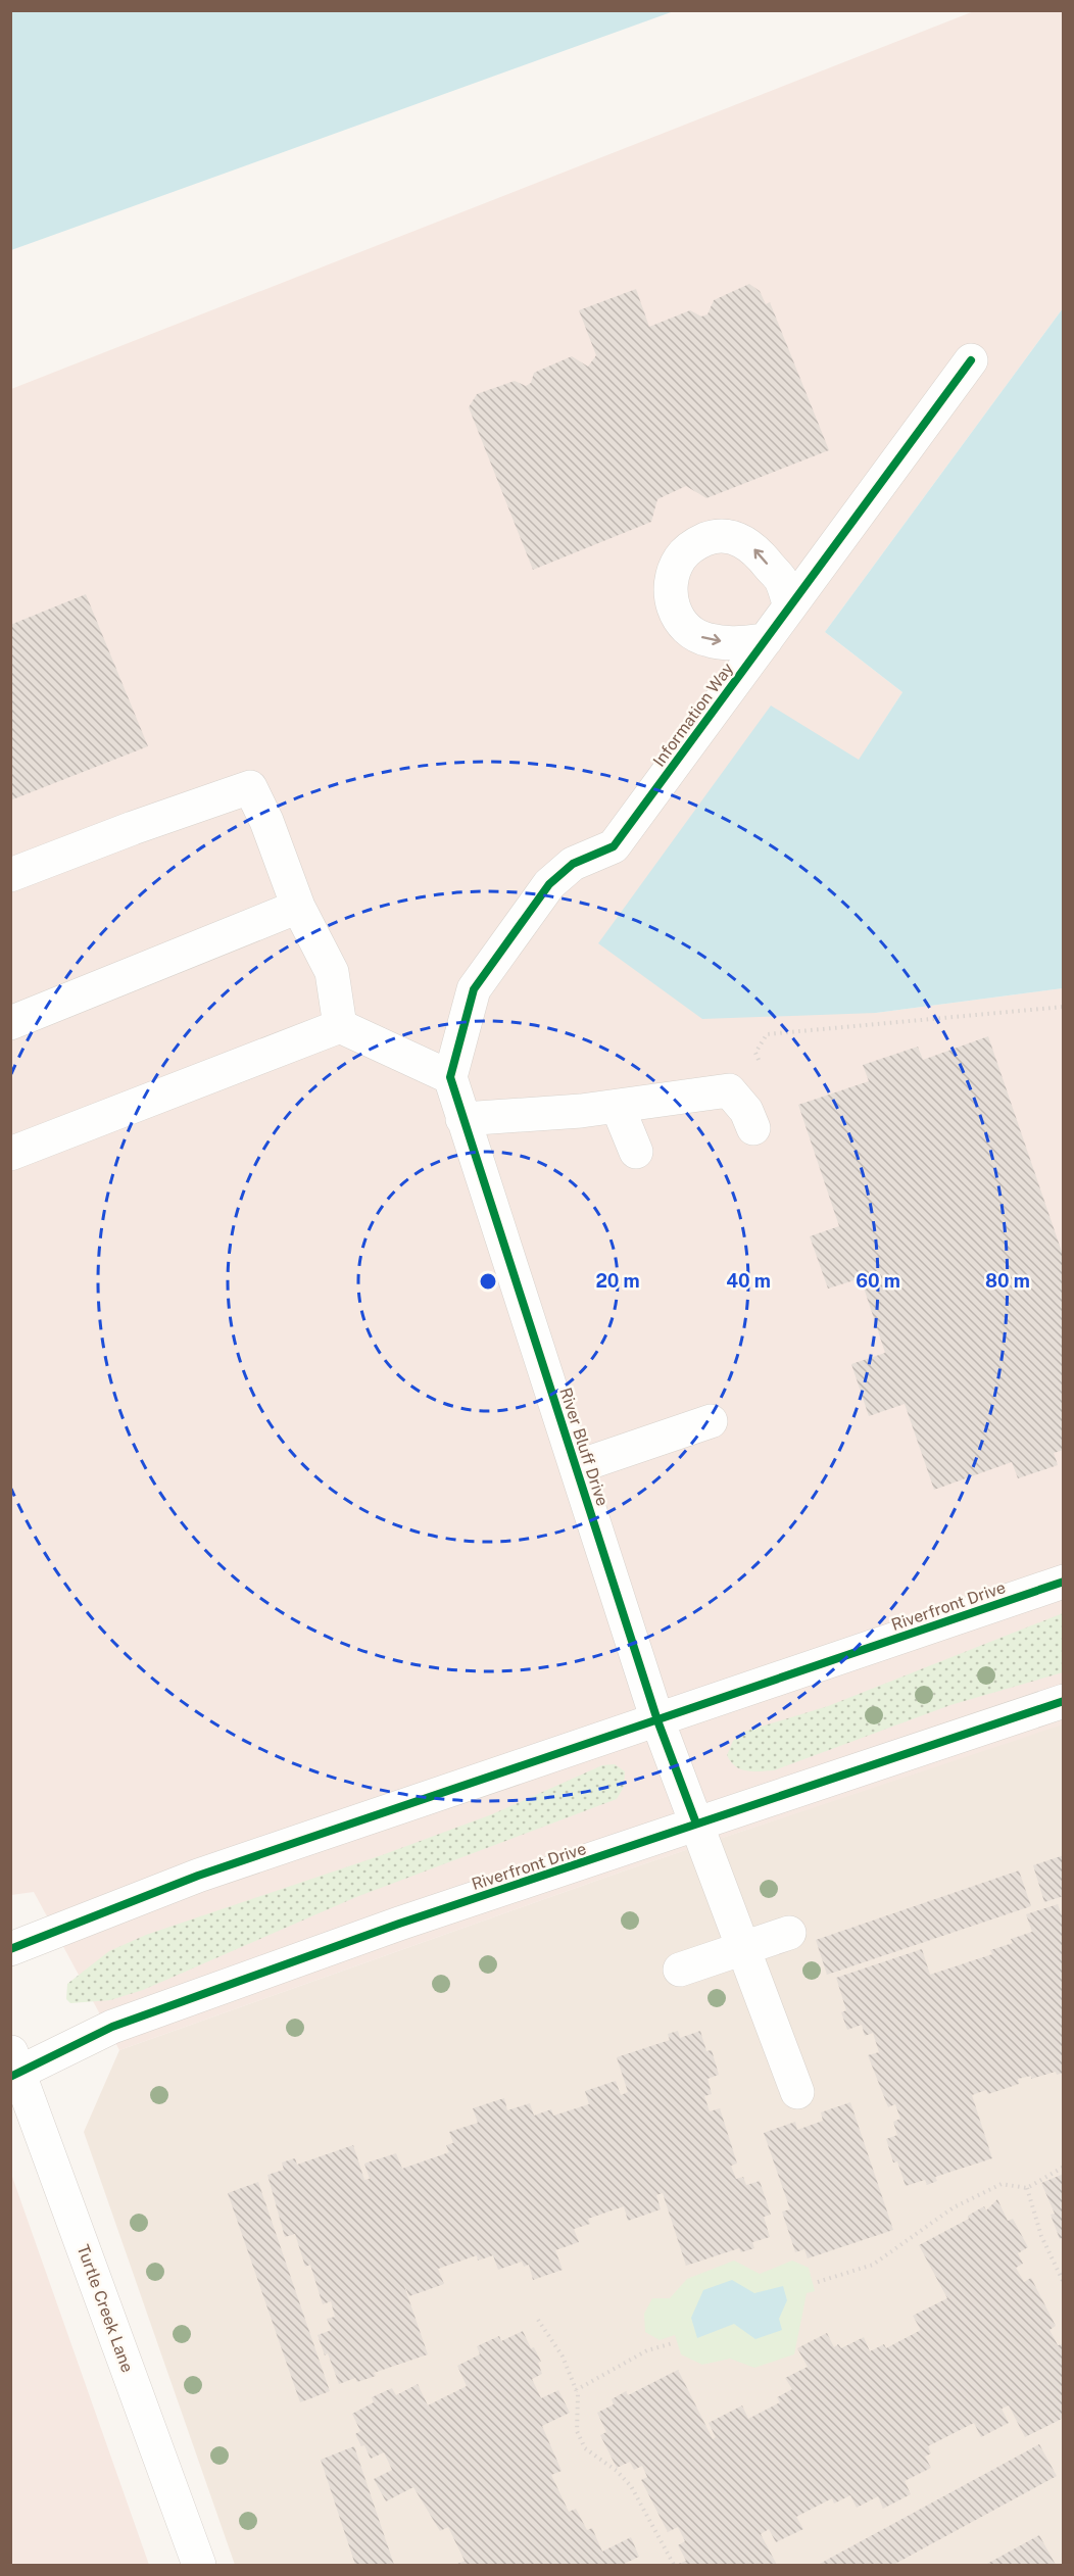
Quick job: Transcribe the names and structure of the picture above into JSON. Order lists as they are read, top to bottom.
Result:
{
  "streets": {
    "street": [
      "Information Way",
      "River Bluff Drive",
      "Riverfront Drive",
      "Turtle Creek Lane"
    ]
  },
  "crossings": [
    ["Information Way", "River Bluff Drive"],
    ["River Bluff Drive", "Riverfront Drive"],
    ["Riverfront Drive", "Turtle Creek Lane"]
  ],
  "rings": [
    "20 m",
    "40 m",
    "60 m",
    "80 m"
  ]
}
